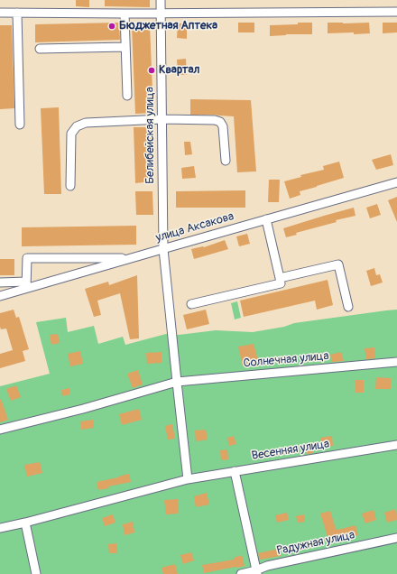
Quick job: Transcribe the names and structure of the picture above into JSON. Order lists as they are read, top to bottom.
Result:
{
  "streets": {
    "street": [
      "Белибейская улица",
      "улица Аксакова",
      "Солнечная улица",
      "Весенняя улица",
      "Радужная улица"
    ]
  },
  "crossings": [
    ["Белибейская улица", "улица Аксакова"],
    ["Белибейская улица", "Солнечная улица"],
    ["Белибейская улица", "Весенняя улица"]
  ],
  "places": ["Бюджетная Аптека", "Квартал"]
}
